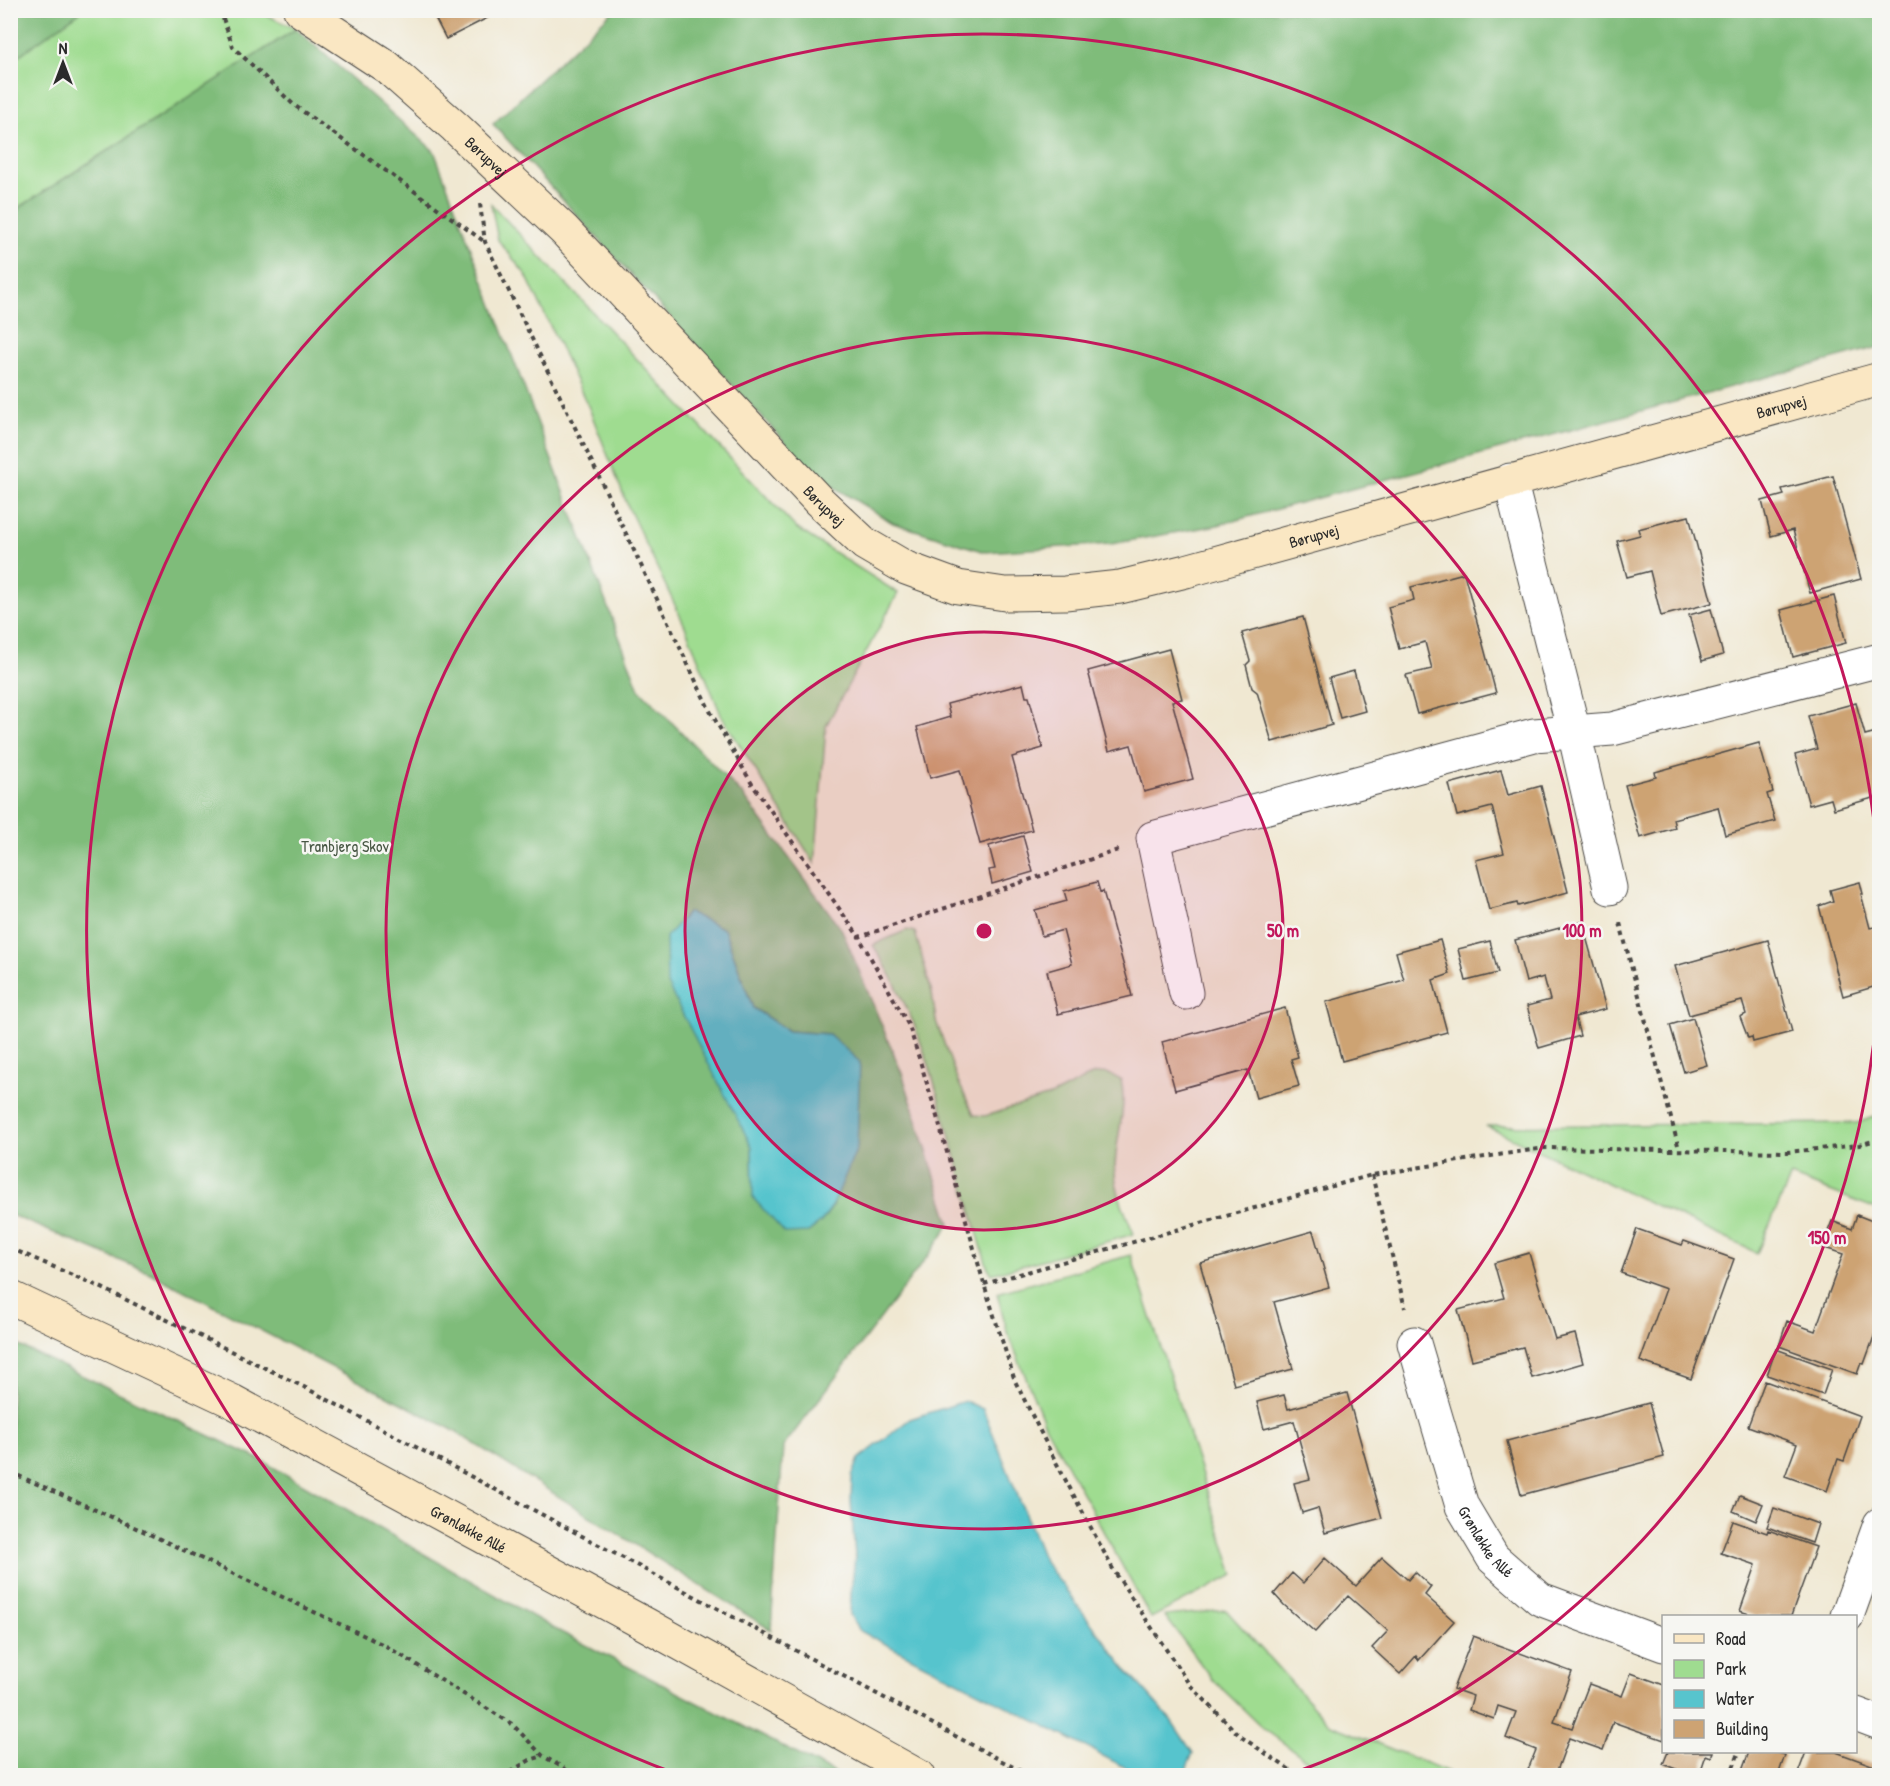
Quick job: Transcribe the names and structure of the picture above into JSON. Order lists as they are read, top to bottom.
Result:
{
  "streets": {
    "street": ["Børupvej", "Grønløkke Allé"]
  },
  "parks": ["Tranbjerg Skov"],
  "legend": [
    "Road",
    "Park",
    "Water",
    "Building"
  ],
  "north": "top",
  "rings": ["50 m", "100 m", "150 m"]
}
